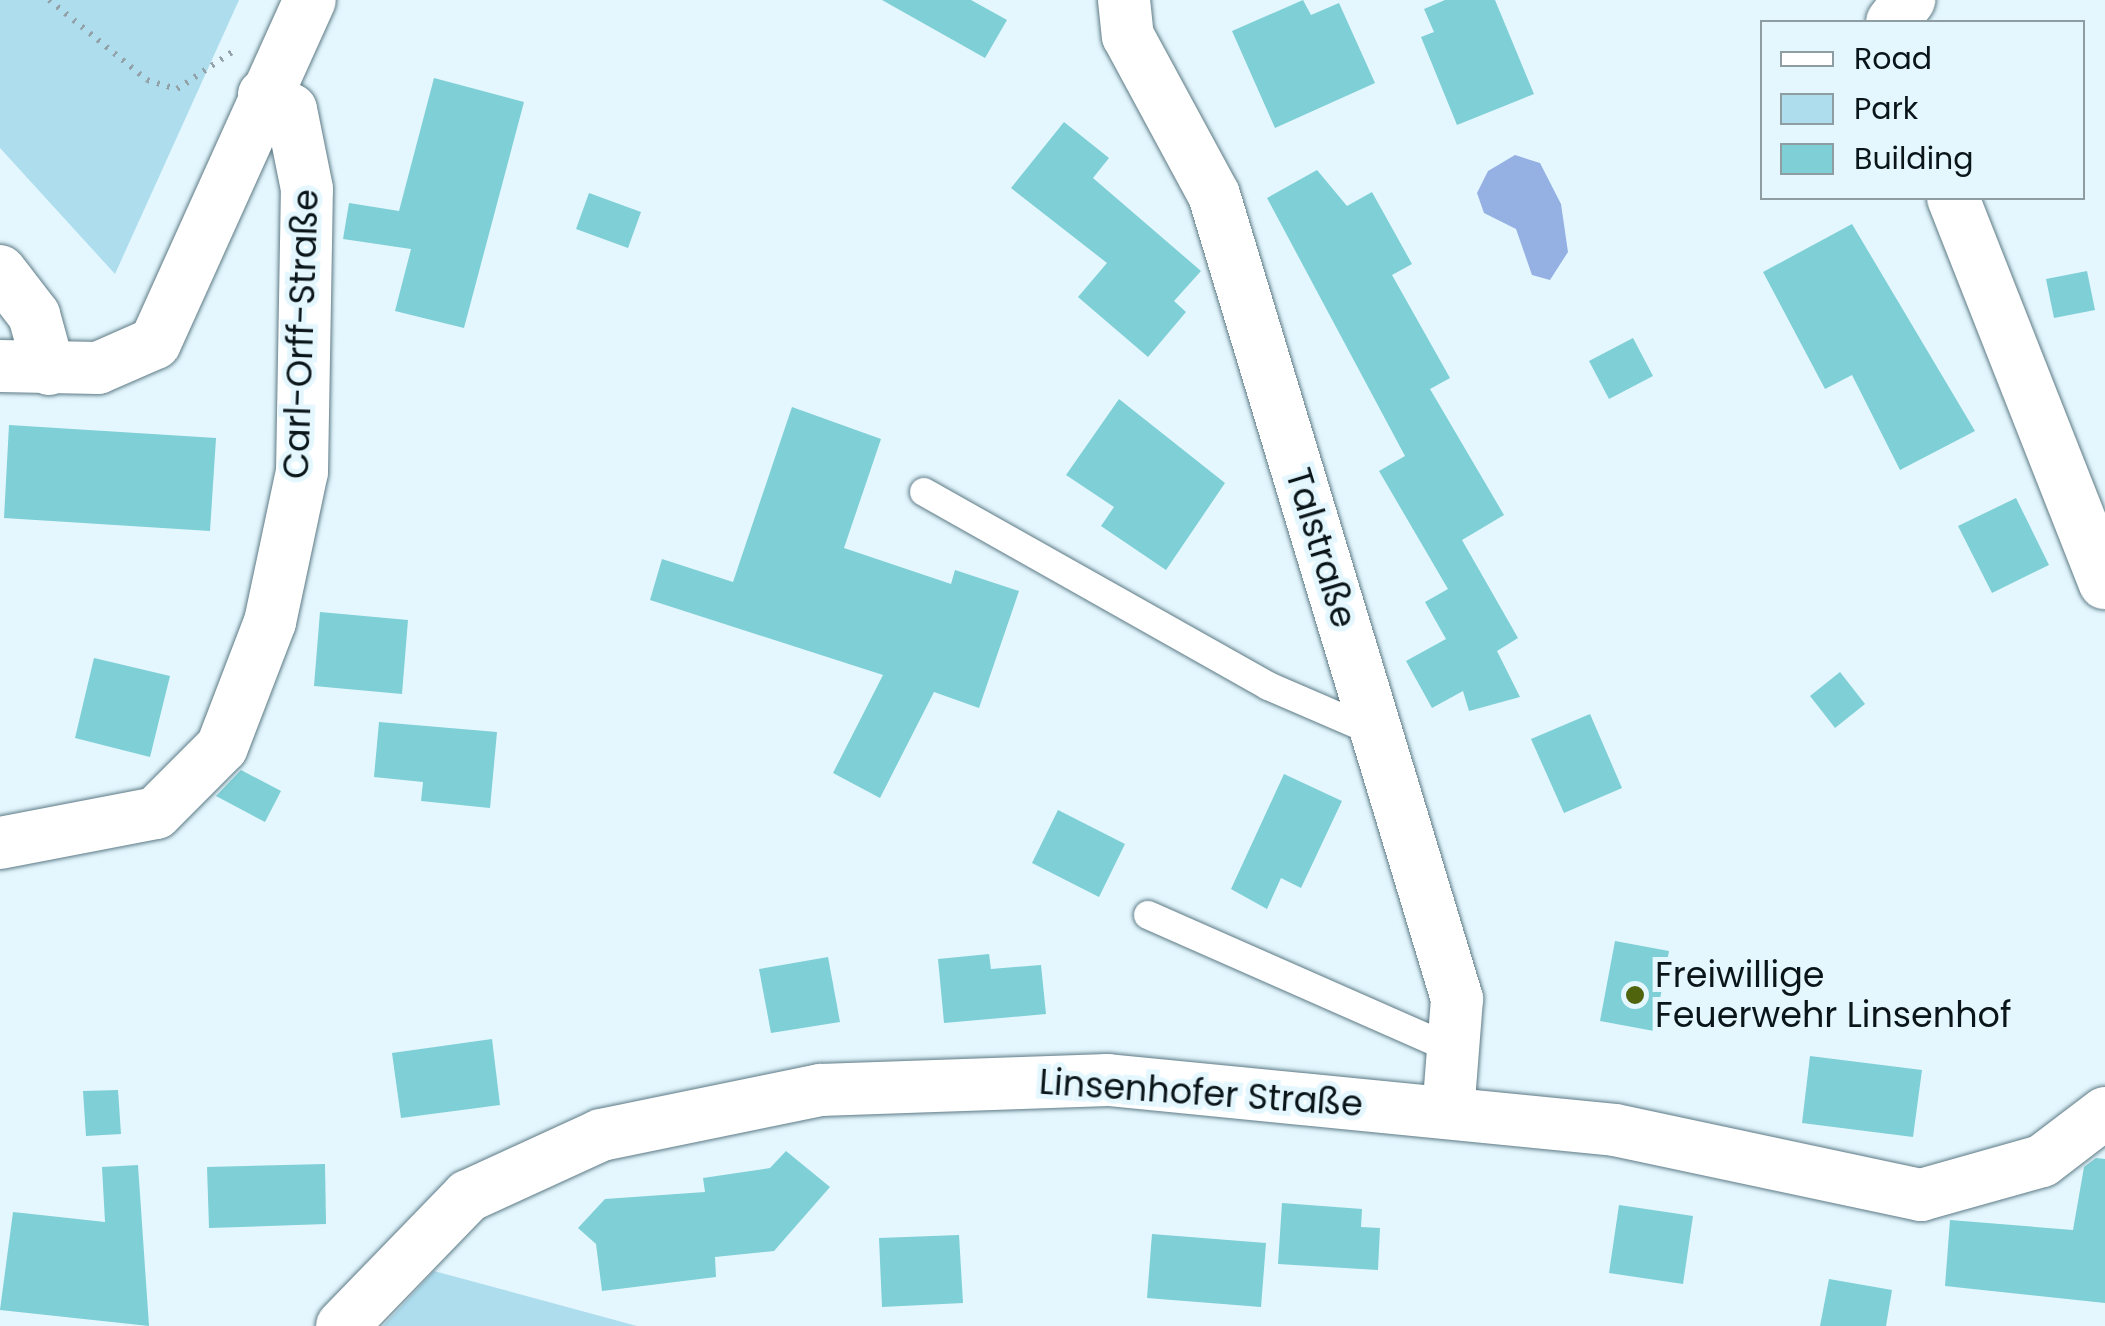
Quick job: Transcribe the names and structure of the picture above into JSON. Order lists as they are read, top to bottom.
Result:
{
  "streets": {
    "street": ["Carl-Orff-Straße", "Talstraße", "Linsenhofer Straße"]
  },
  "crossings": [
    ["Talstraße", "Linsenhofer Straße"]
  ],
  "places": ["Freiwillige Feuerwehr Linsenhof"],
  "legend": ["Road", "Park", "Building"]
}
